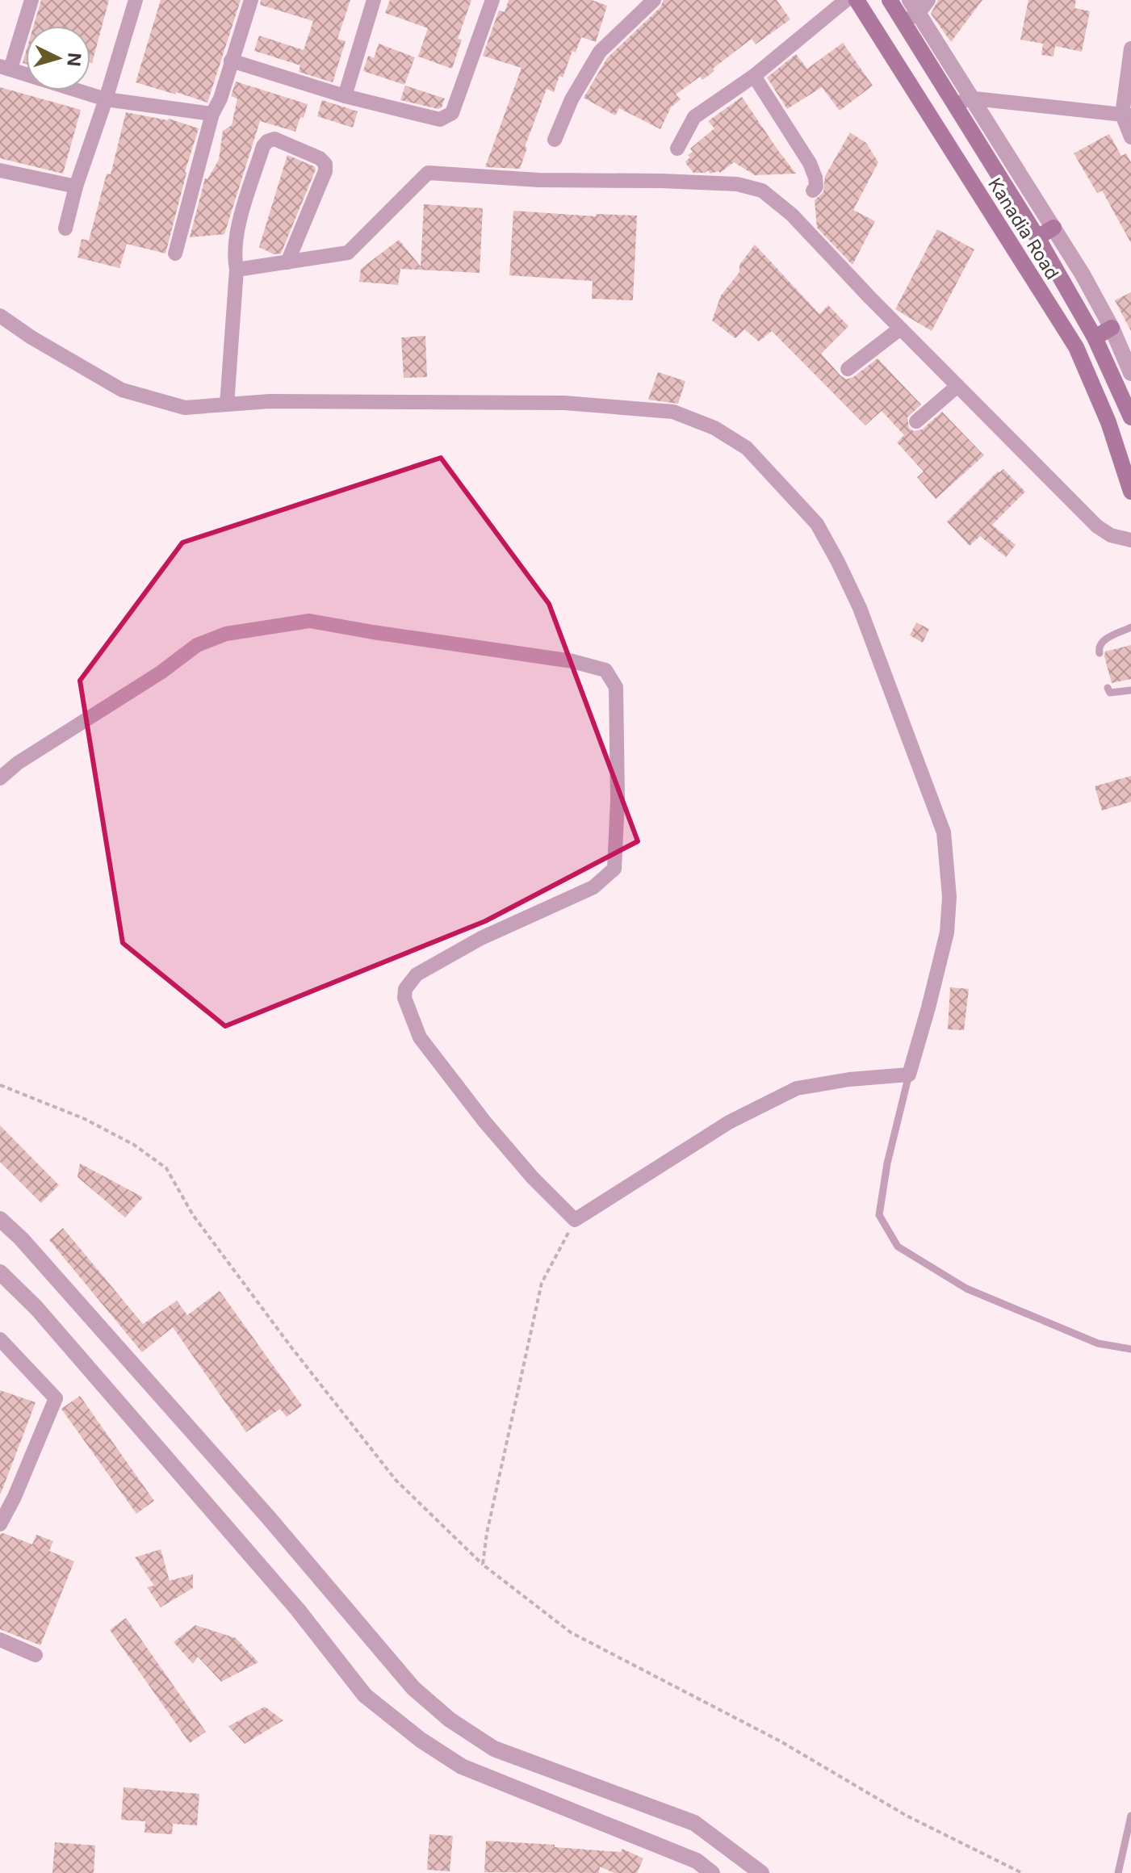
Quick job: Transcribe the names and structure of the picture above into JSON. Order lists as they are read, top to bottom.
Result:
{
  "streets": {
    "main road": ["Kanadia Road"]
  },
  "north": "right"
}
